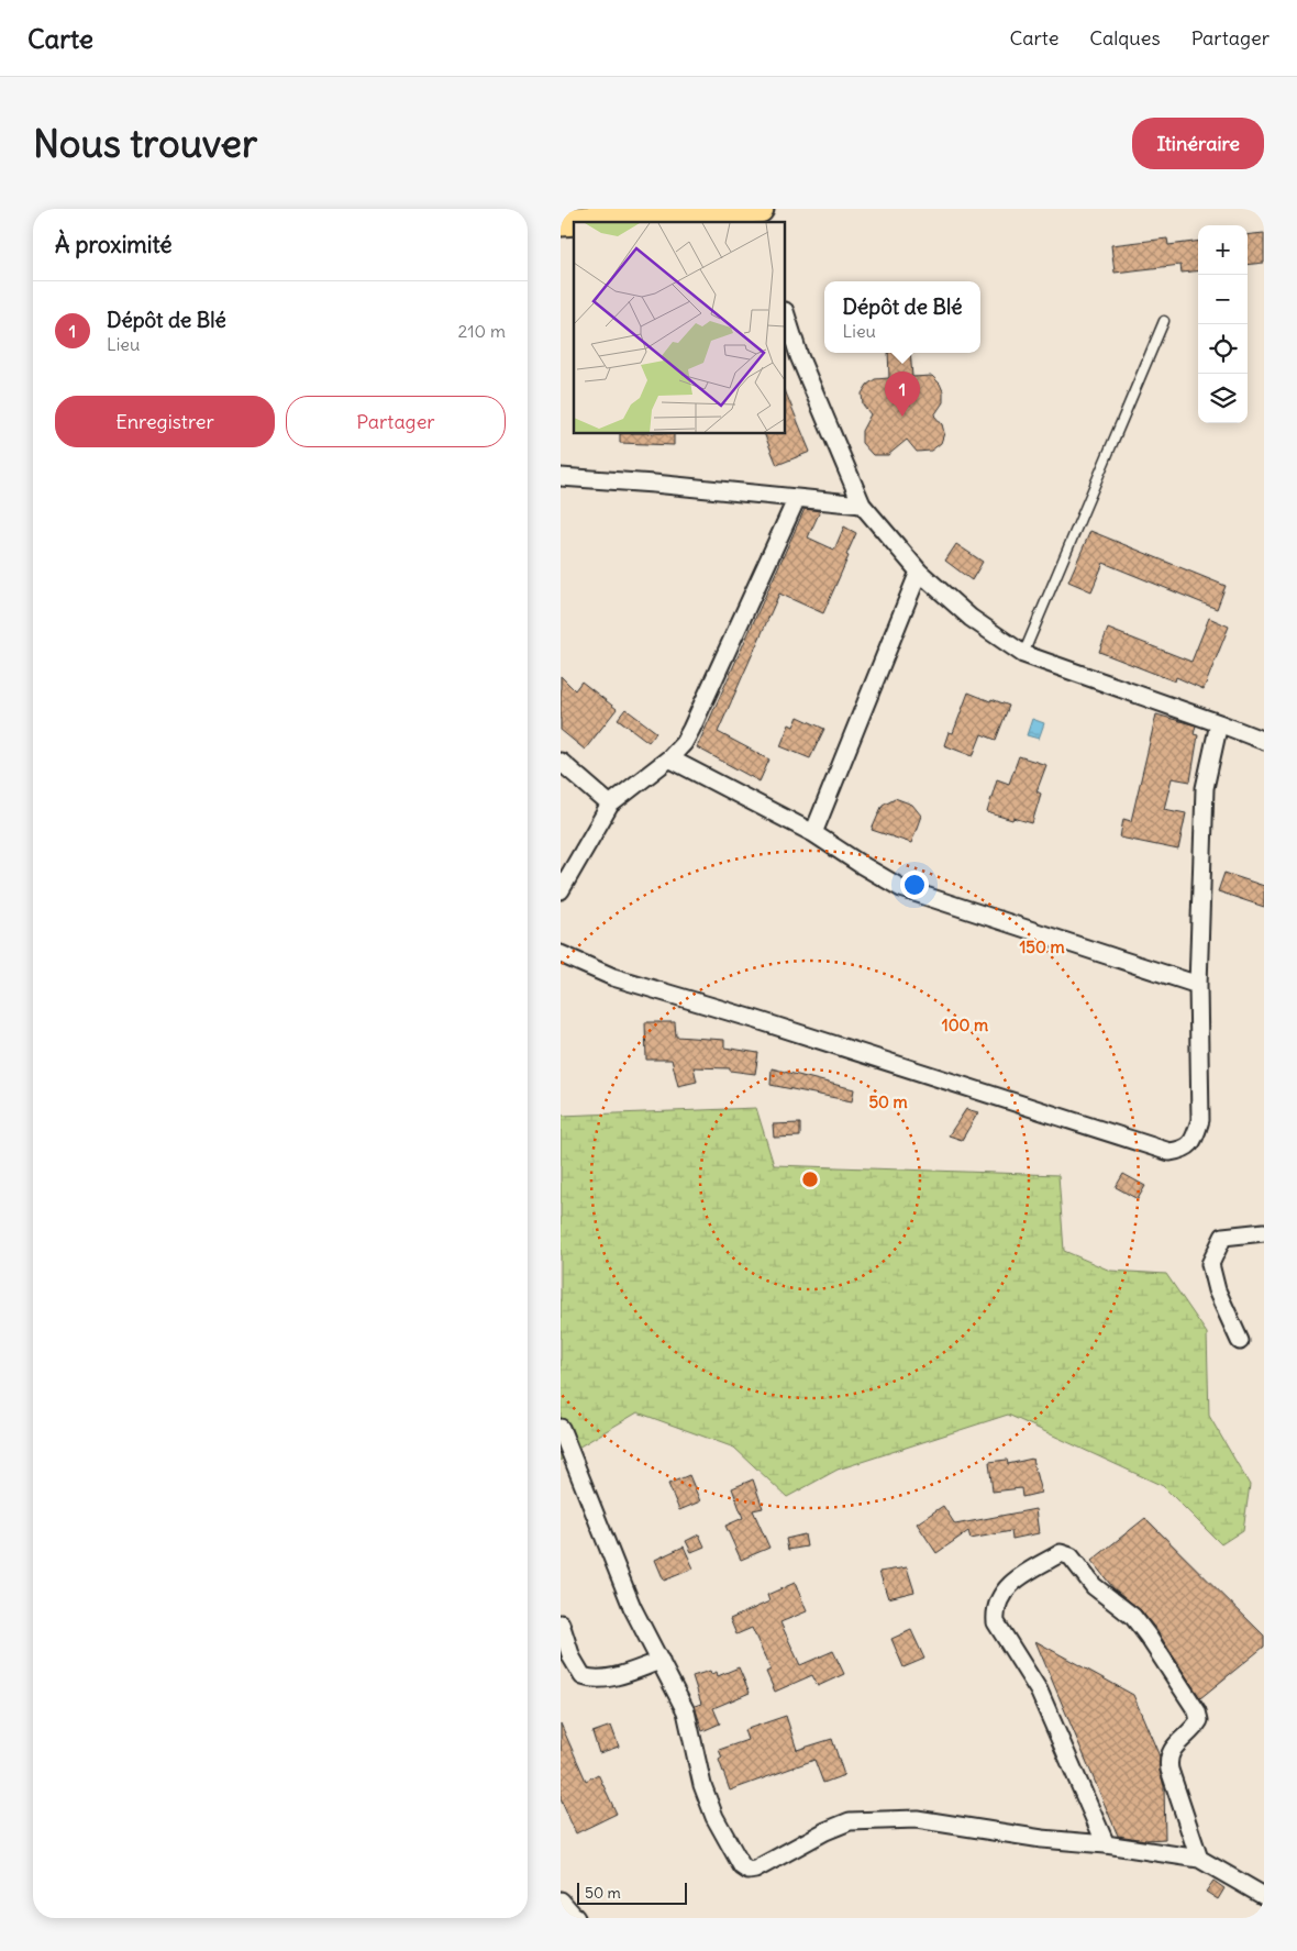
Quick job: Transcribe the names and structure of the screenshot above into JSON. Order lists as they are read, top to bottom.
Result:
{
  "scale_bar": "50 m",
  "page": {
    "header": "Carte",
    "nav": ["Carte", "Calques", "Partager"],
    "buttons": [
      "Itinéraire",
      ["Enregistrer", "Partager"]
    ],
    "title": "Nous trouver",
    "heading": "À proximité",
    "map_buttons": ["+", "−"],
    "list": [
      {
        "mark": "1",
        "name": "Dépôt de Blé",
        "note": "Lieu",
        "value": "210 m"
      }
    ],
    "popup": ["Dépôt de Blé", "Lieu"],
    "pins": "1",
    "scale": "50 m"
  },
  "rings": ["150 m", "100 m", "50 m"]
}
